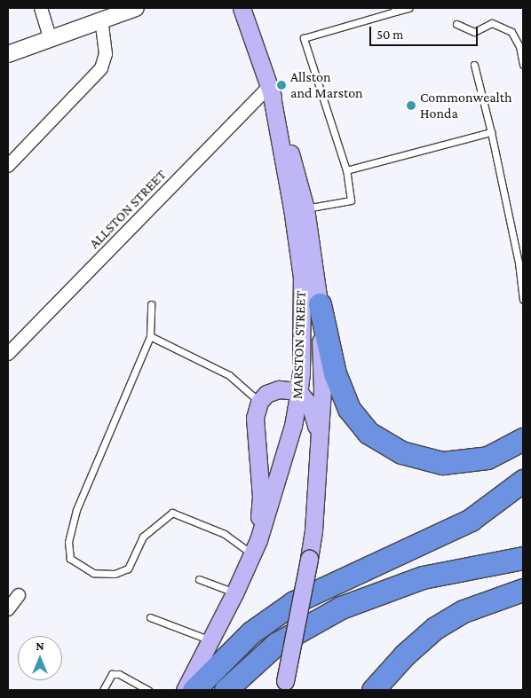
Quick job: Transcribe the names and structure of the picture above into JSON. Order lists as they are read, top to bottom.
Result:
{
  "streets": {
    "main road": ["MARSTON STREET"],
    "street": ["ALLSTON STREET"]
  },
  "crossings": [
    ["ALLSTON STREET", "MARSTON STREET"]
  ],
  "places": ["Allston and Marston", "Commonwealth Honda"],
  "scale_bar": "50 m",
  "north": "top"
}
